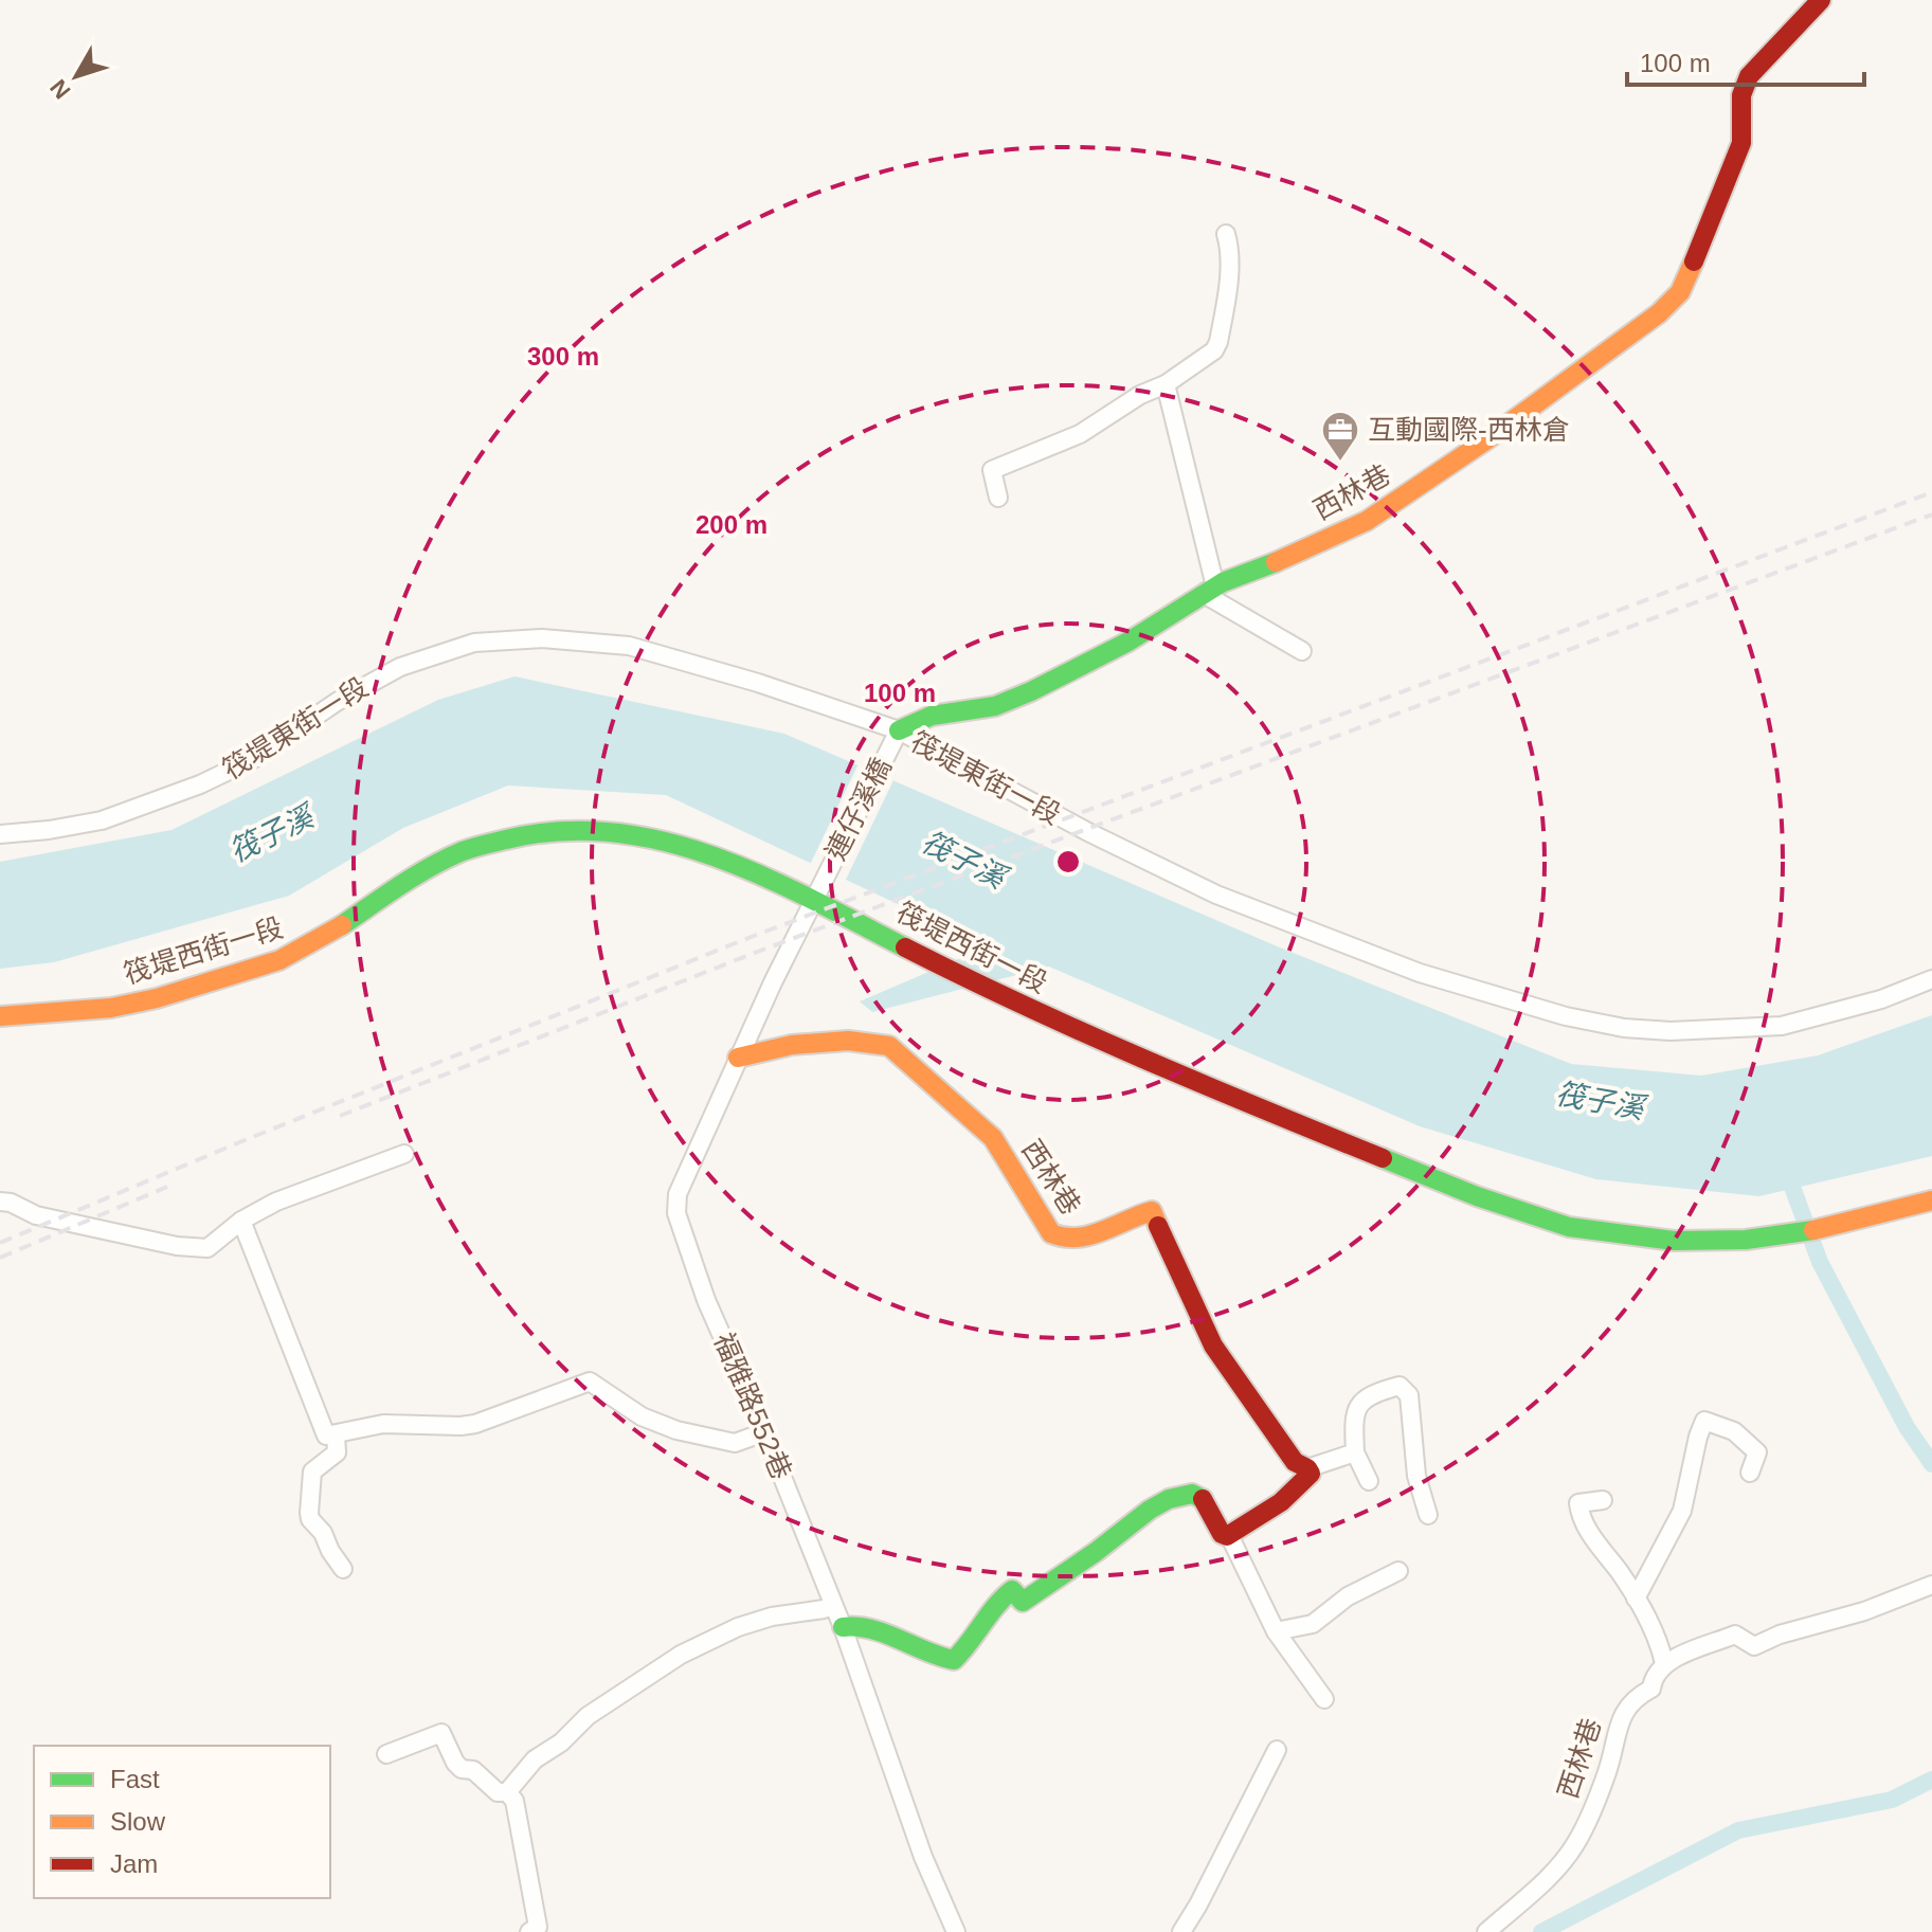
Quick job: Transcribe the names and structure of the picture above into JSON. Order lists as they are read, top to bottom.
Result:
{
  "streets": {
    "street": [
      "西林巷",
      "筏堤東街一段",
      "連仔溪橋",
      "筏堤西街一段",
      "福雅路552巷"
    ]
  },
  "crossings": [
    ["西林巷", "筏堤東街一段"],
    ["西林巷", "連仔溪橋"],
    ["西林巷", "福雅路552巷"],
    ["筏堤東街一段", "連仔溪橋"],
    ["連仔溪橋", "筏堤西街一段"],
    ["連仔溪橋", "福雅路552巷"],
    ["筏堤西街一段", "福雅路552巷"]
  ],
  "water": ["筏子溪"],
  "places": {
    "office": ["互動國際-西林倉"]
  },
  "legend": ["Fast", "Slow", "Jam"],
  "scale_bar": "100 m",
  "north": "bottom left",
  "rings": ["300 m", "200 m", "100 m"]
}
